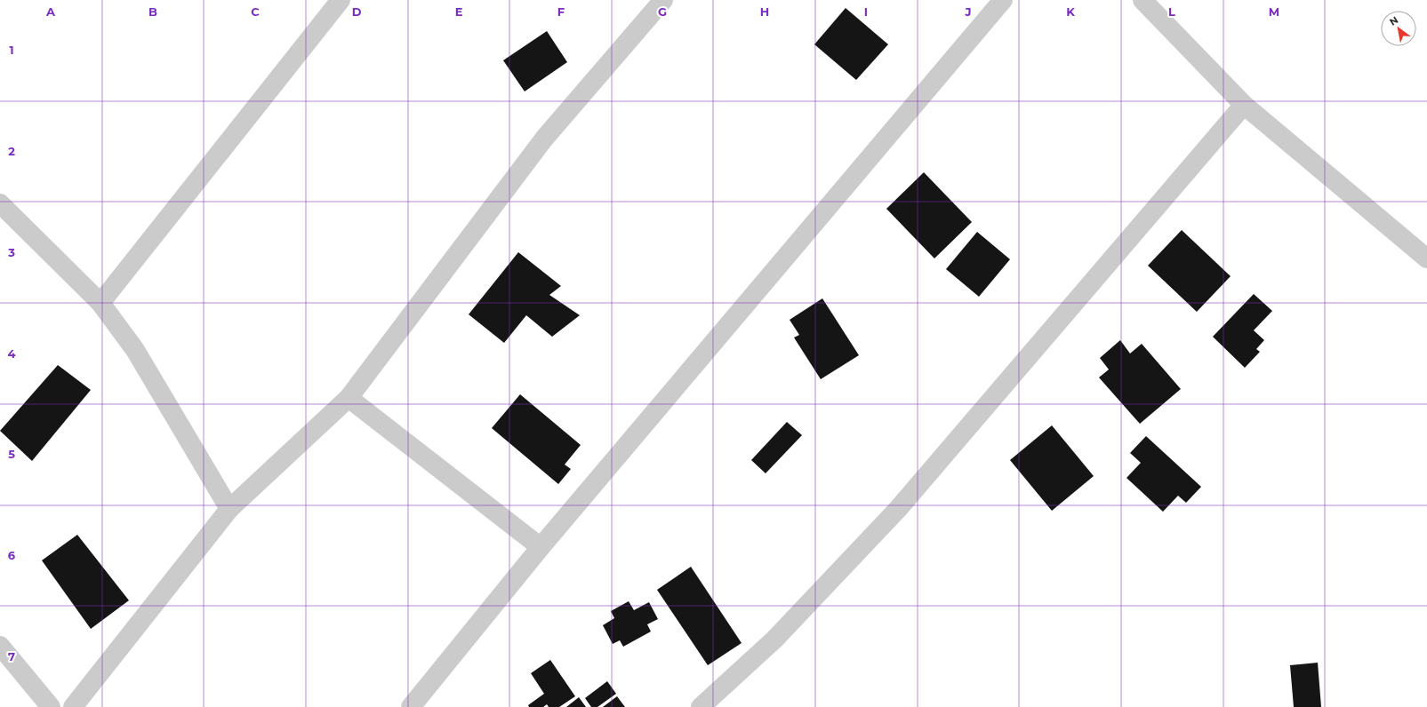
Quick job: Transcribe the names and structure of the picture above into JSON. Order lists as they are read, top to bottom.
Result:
{
  "north": "top left",
  "grid": {
    "columns": [
      "A",
      "B",
      "C",
      "D",
      "E",
      "F",
      "G",
      "H",
      "I",
      "J",
      "K",
      "L",
      "M"
    ],
    "rows": [
      "1",
      "2",
      "3",
      "4",
      "5",
      "6",
      "7"
    ]
  }
}
